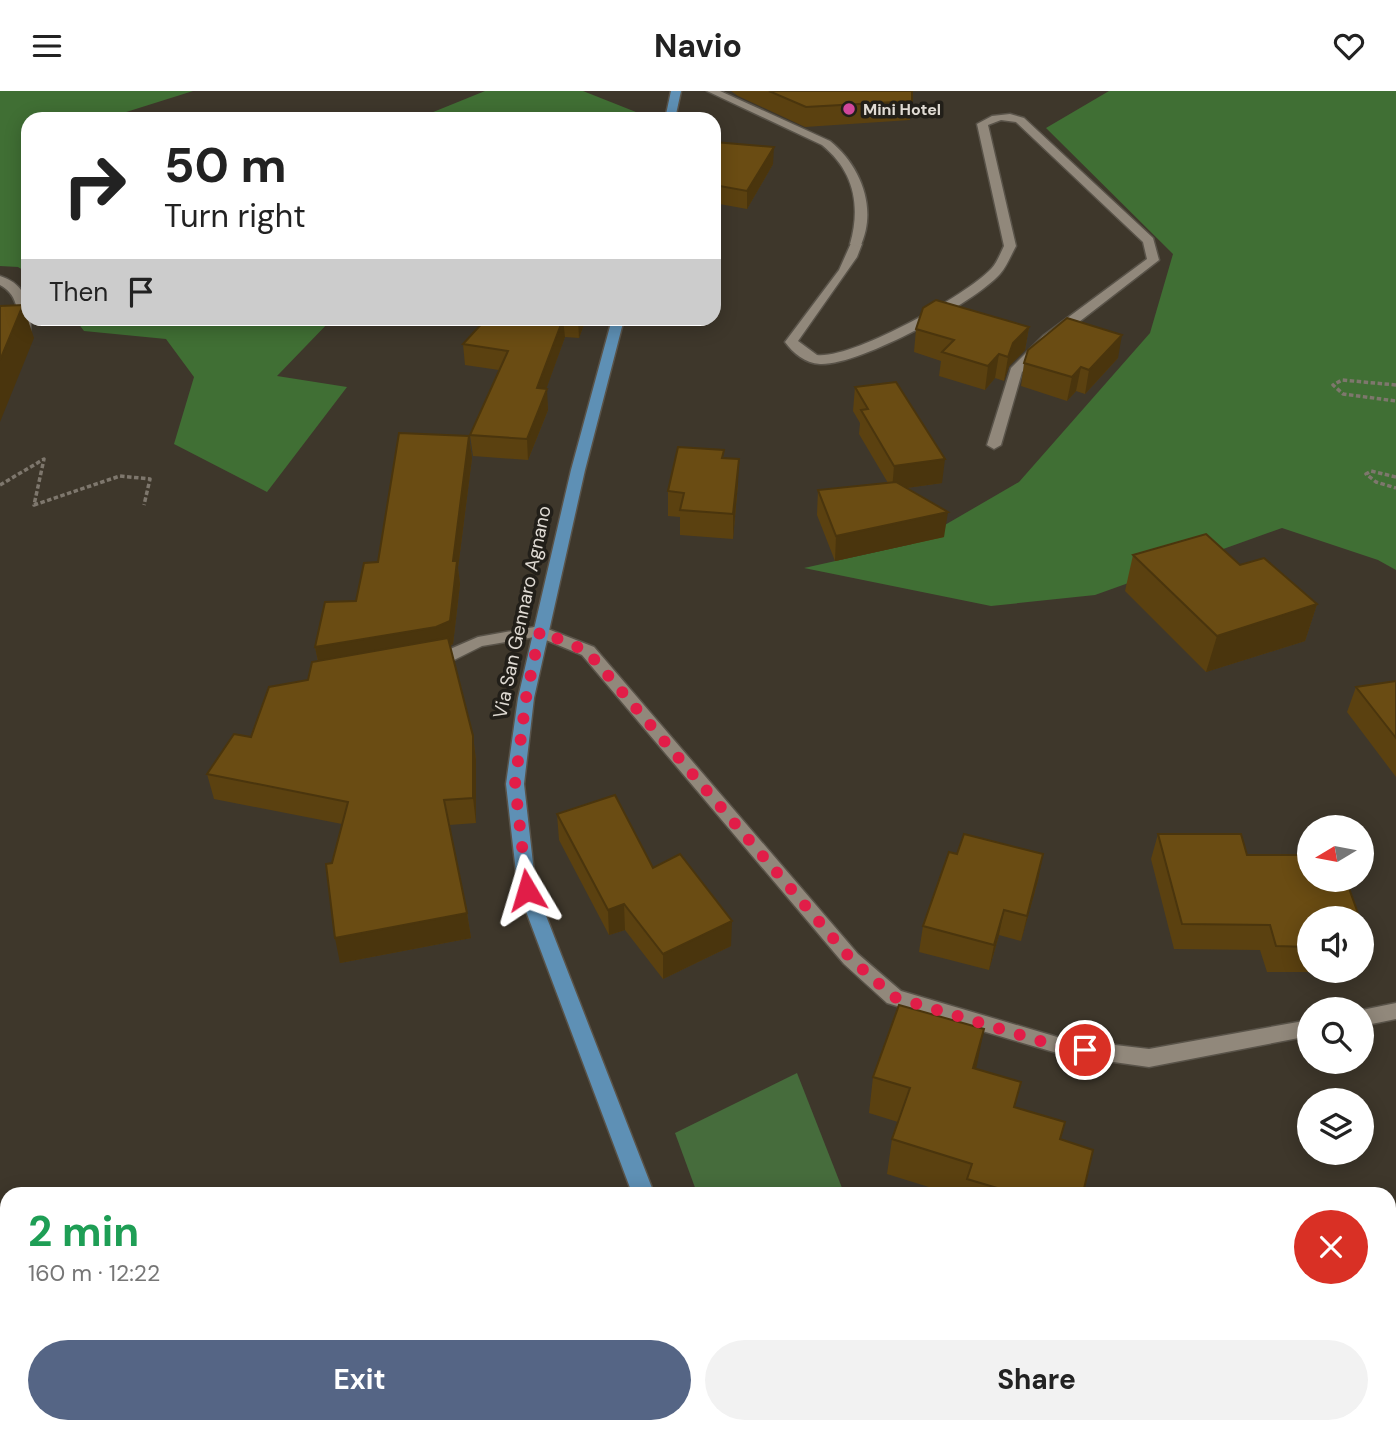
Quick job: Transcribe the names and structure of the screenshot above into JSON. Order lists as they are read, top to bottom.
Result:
{
  "streets": {
    "main road": ["Via San Gennaro Agnano"]
  },
  "places": ["Mini Hotel"],
  "north": "left",
  "page": {
    "header": "Navio",
    "turn": ["50 m", "Turn right"],
    "then": "Then",
    "heading": ["2 min", "160 m · 12:22"],
    "buttons": ["Exit", "Share"]
  }
}
